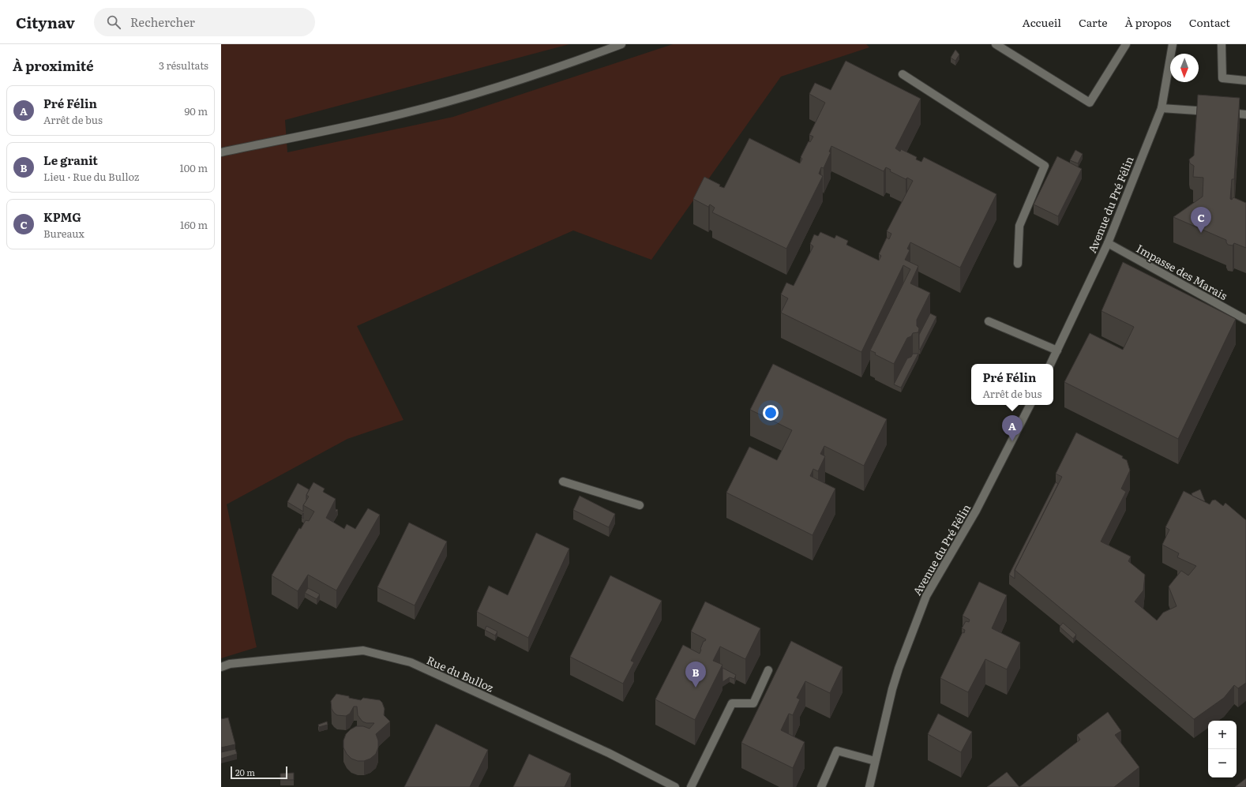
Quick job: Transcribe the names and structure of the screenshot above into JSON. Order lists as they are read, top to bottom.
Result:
{
  "streets": {
    "street": ["Avenue du Pré Félin", "Impasse des Marais", "Rue du Bulloz"]
  },
  "crossings": [
    ["Avenue du Pré Félin", "Impasse des Marais"]
  ],
  "scale_bar": "20 m",
  "north": "bottom",
  "page": {
    "header": "Citynav",
    "search": "Rechercher",
    "nav": [
      "Accueil",
      "Carte",
      "À propos",
      "Contact"
    ],
    "heading": ["À proximité", "3 résultats"],
    "list": [
      {
        "mark": "A",
        "name": "Pré Félin",
        "note": "Arrêt de bus",
        "value": "90 m"
      },
      {
        "mark": "B",
        "name": "Le granit",
        "note": "Lieu · Rue du Bulloz",
        "value": "100 m"
      },
      {
        "mark": "C",
        "name": "KPMG",
        "note": "Bureaux",
        "value": "160 m"
      }
    ],
    "pins": ["C", "A", "B"],
    "popup": ["Pré Félin", "Arrêt de bus"],
    "map_buttons": ["+", "−"],
    "scale": "20 m"
  }
}
